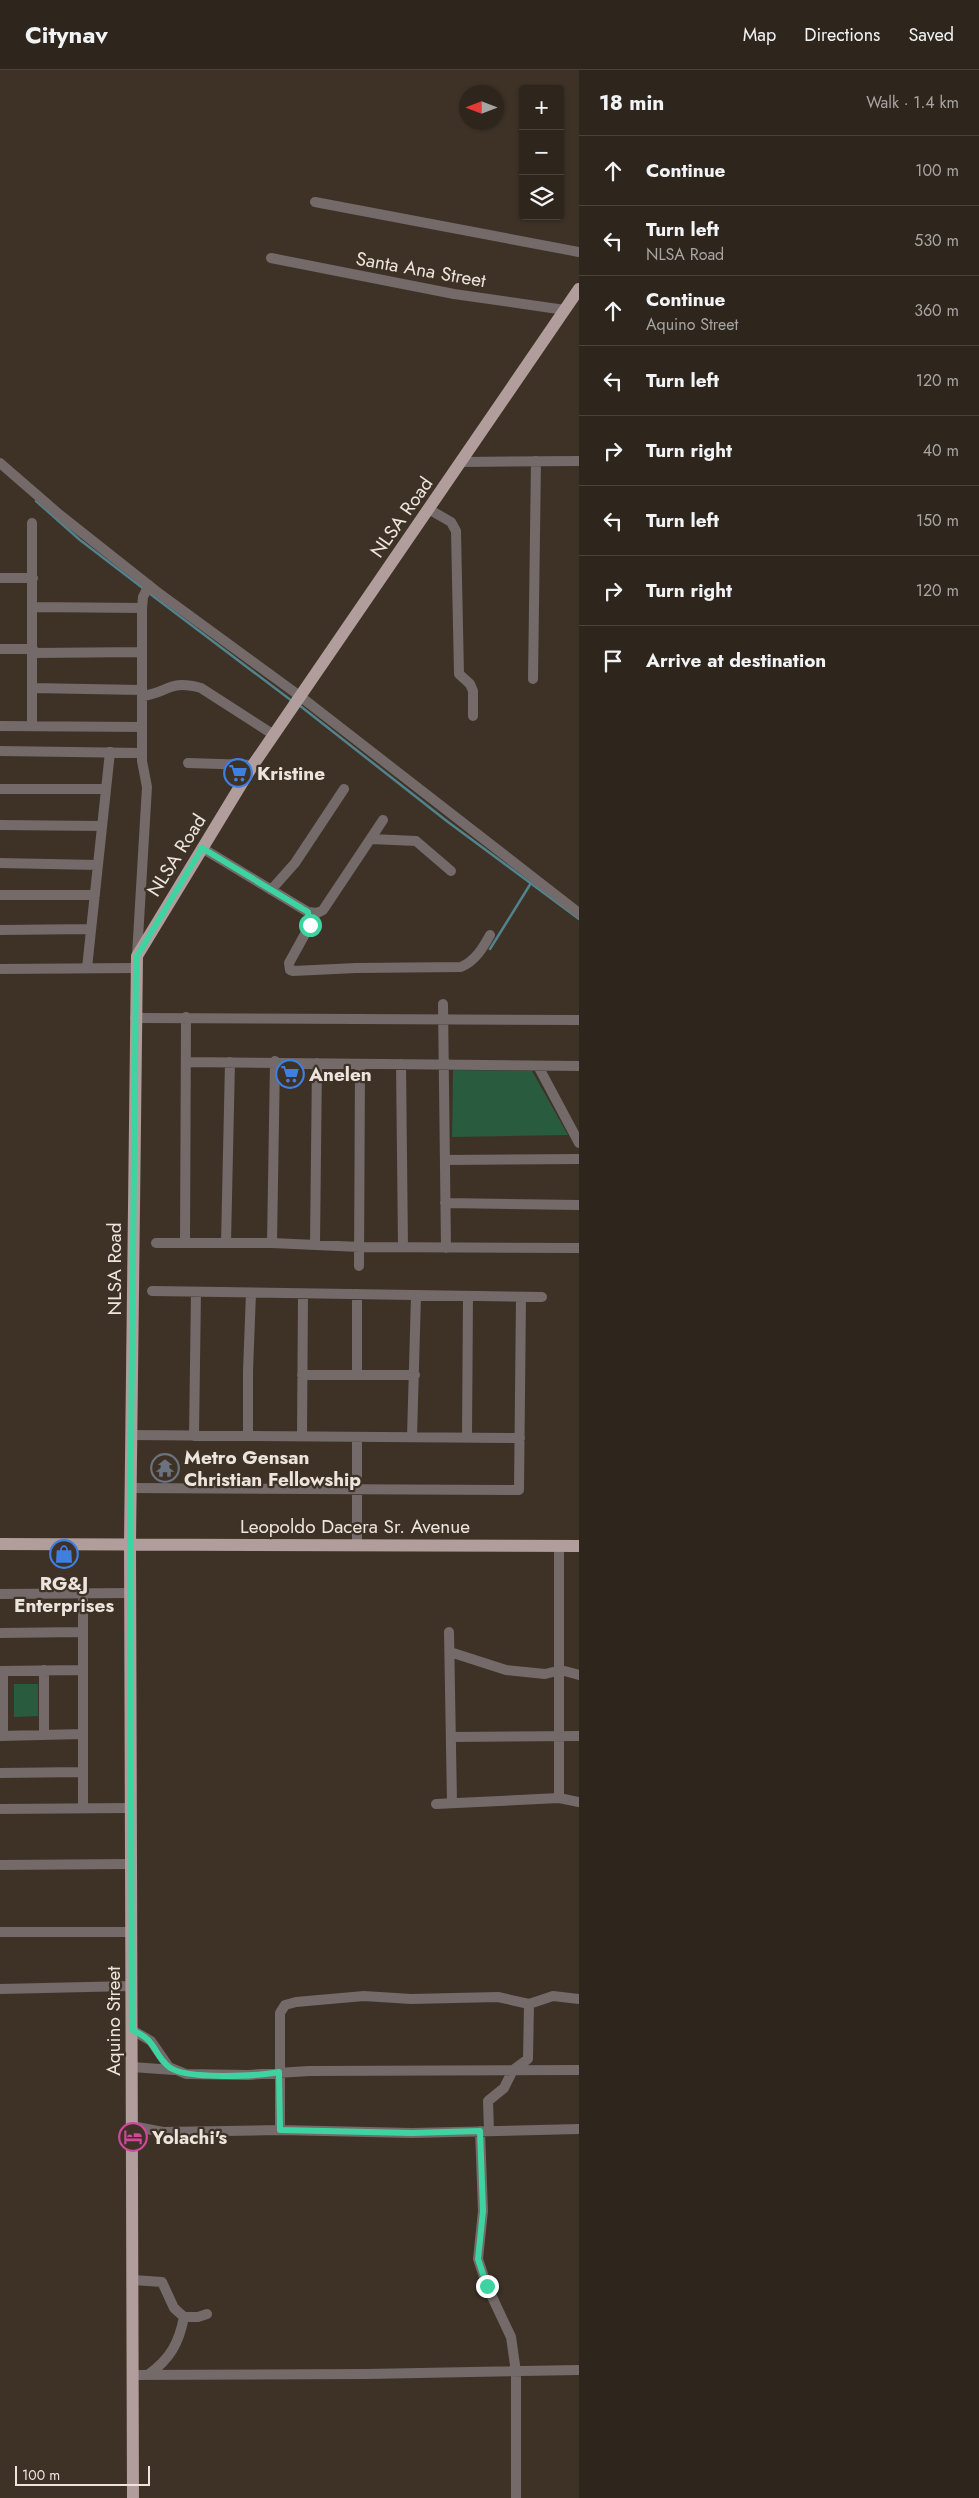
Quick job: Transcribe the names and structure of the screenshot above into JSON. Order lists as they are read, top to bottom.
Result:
{
  "streets": {
    "main road": ["NLSA Road", "Leopoldo Dacera Sr. Avenue", "Aquino Street"],
    "street": ["Santa Ana Street"]
  },
  "crossings": [
    ["Santa Ana Street", "NLSA Road"],
    ["NLSA Road", "Leopoldo Dacera Sr. Avenue"],
    ["NLSA Road", "Aquino Street"],
    ["Leopoldo Dacera Sr. Avenue", "Aquino Street"]
  ],
  "places": {
    "supermarket": ["Kristine", "Anelen"],
    "temple": ["Metro Gensan Christian Fellowship"],
    "shop": ["RG&J Enterprises"],
    "hotel": ["Yolachi's"]
  },
  "scale_bar": "100 m",
  "north": "left",
  "page": {
    "header": "Citynav",
    "nav": ["Map", "Directions", "Saved"],
    "heading": ["18 min", "Walk · 1.4 km"],
    "map_buttons": ["+", "−"],
    "list": [
      ["Continue", "100 m"],
      ["Turn left", "NLSA Road", "530 m"],
      ["Continue", "Aquino Street", "360 m"],
      ["Turn left", "120 m"],
      ["Turn right", "40 m"],
      ["Turn left", "150 m"],
      ["Turn right", "120 m"],
      "Arrive at destination"
    ],
    "scale": "100 m"
  }
}
